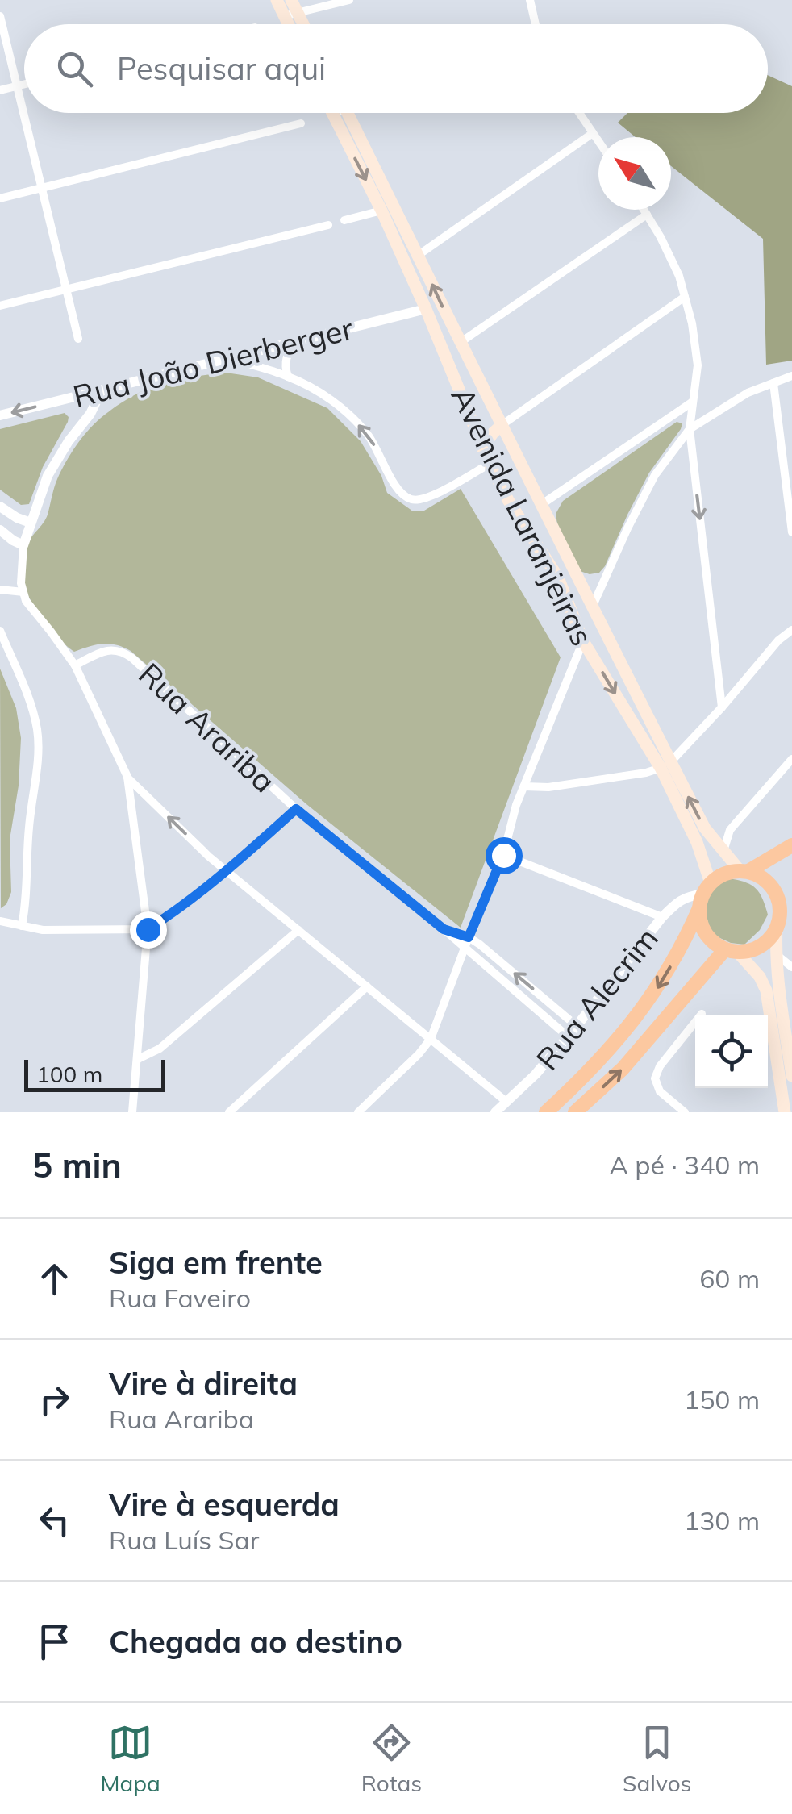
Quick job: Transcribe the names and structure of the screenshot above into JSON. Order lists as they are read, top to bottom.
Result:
{
  "streets": {
    "main road": ["Avenida Laranjeiras"],
    "street": ["Rua João Dierberger", "Rua Arariba", "Rua Alecrim"]
  },
  "crossings": [
    ["Rua João Dierberger", "Avenida Laranjeiras"],
    ["Avenida Laranjeiras", "Rua Alecrim"],
    ["Rua Arariba", "Rua Alecrim"]
  ],
  "scale_bar": "100 m",
  "north": "top left",
  "page": {
    "search": "Pesquisar aqui",
    "scale": "100 m",
    "heading": ["5 min", "A pé · 340 m"],
    "list": [
      ["Siga em frente", "Rua Faveiro", "60 m"],
      ["Vire à direita", "Rua Arariba", "150 m"],
      ["Vire à esquerda", "Rua Luís Sar", "130 m"],
      "Chegada ao destino"
    ],
    "nav": ["Mapa", "Rotas", "Salvos"]
  }
}
